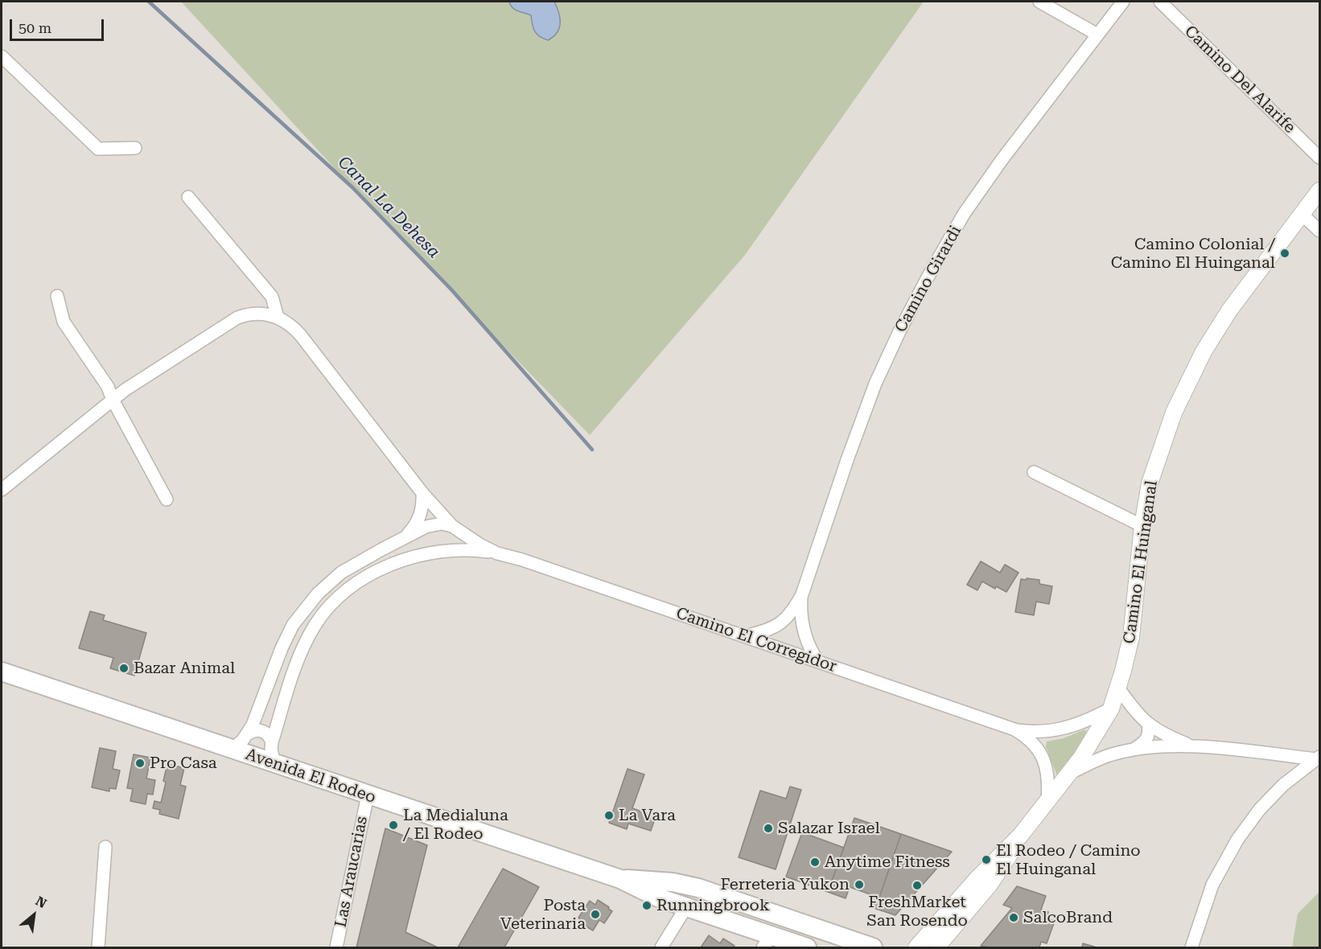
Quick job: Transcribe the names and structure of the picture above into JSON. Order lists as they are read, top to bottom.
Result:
{
  "streets": {
    "main road": ["Avenida El Rodeo"],
    "street": [
      "Camino Del Alarife",
      "Camino Girardi",
      "Camino El Huinganal",
      "Camino El Corregidor",
      "Las Araucarias"
    ]
  },
  "crossings": [
    ["Camino Girardi", "Camino El Corregidor"],
    ["Camino El Huinganal", "Camino El Corregidor"],
    ["Camino El Corregidor", "Avenida El Rodeo"],
    ["Avenida El Rodeo", "Las Araucarias"]
  ],
  "water": ["Canal La Dehesa"],
  "places": [
    "Camino Colonial / Camino El Huinganal",
    "Bazar Animal",
    "Pro Casa",
    "La Vara",
    "La Medialuna / El Rodeo",
    "Salazar Israel",
    "El Rodeo / Camino El Huinganal",
    "Anytime Fitness",
    "Ferreteria Yukon",
    "FreshMarket San Rosendo",
    "Runningbrook",
    "Posta Veterinaria",
    "SalcoBrand"
  ],
  "scale_bar": "50 m",
  "north": "top right"
}
